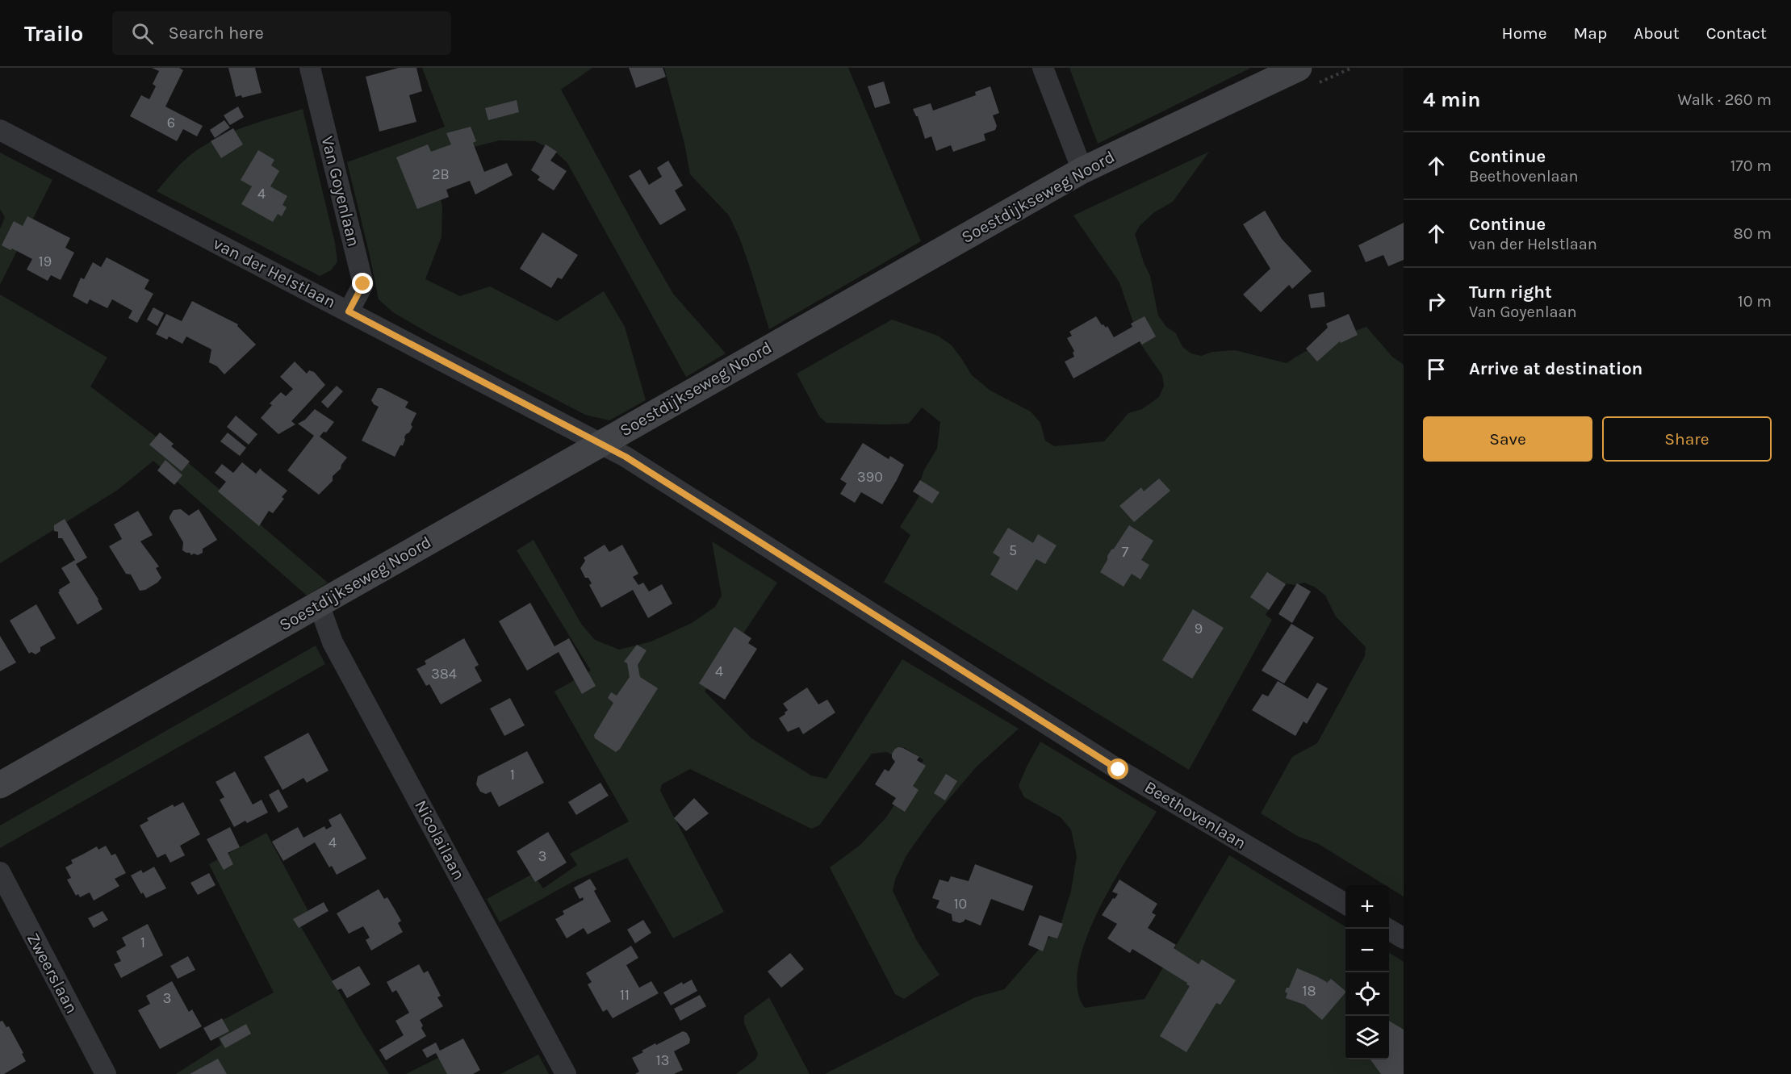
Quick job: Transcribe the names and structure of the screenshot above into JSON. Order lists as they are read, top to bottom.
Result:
{
  "streets": {
    "main road": ["Soestdijkseweg Noord"],
    "street": [
      "Van Goyenlaan",
      "van der Helstlaan",
      "Beethovenlaan",
      "Nicolailaan",
      "Zweerslaan"
    ]
  },
  "crossings": [
    ["Van Goyenlaan", "van der Helstlaan"],
    ["Soestdijkseweg Noord", "van der Helstlaan"],
    ["Soestdijkseweg Noord", "Beethovenlaan"],
    ["Soestdijkseweg Noord", "Nicolailaan"],
    ["van der Helstlaan", "Beethovenlaan"]
  ],
  "house_numbers": [
    "6",
    "2B",
    "4",
    "19",
    "390",
    "5",
    "7",
    "9",
    "4",
    "384",
    "1",
    "4",
    "3",
    "10",
    "1",
    "18",
    "11",
    "3",
    "13"
  ],
  "page": {
    "header": "Trailo",
    "search": "Search here",
    "nav": [
      "Home",
      "Map",
      "About",
      "Contact"
    ],
    "heading": ["4 min", "Walk · 260 m"],
    "list": [
      ["Continue", "Beethovenlaan", "170 m"],
      ["Continue", "van der Helstlaan", "80 m"],
      ["Turn right", "Van Goyenlaan", "10 m"],
      "Arrive at destination"
    ],
    "buttons": ["Save", "Share"],
    "map_buttons": ["+", "−"]
  }
}
